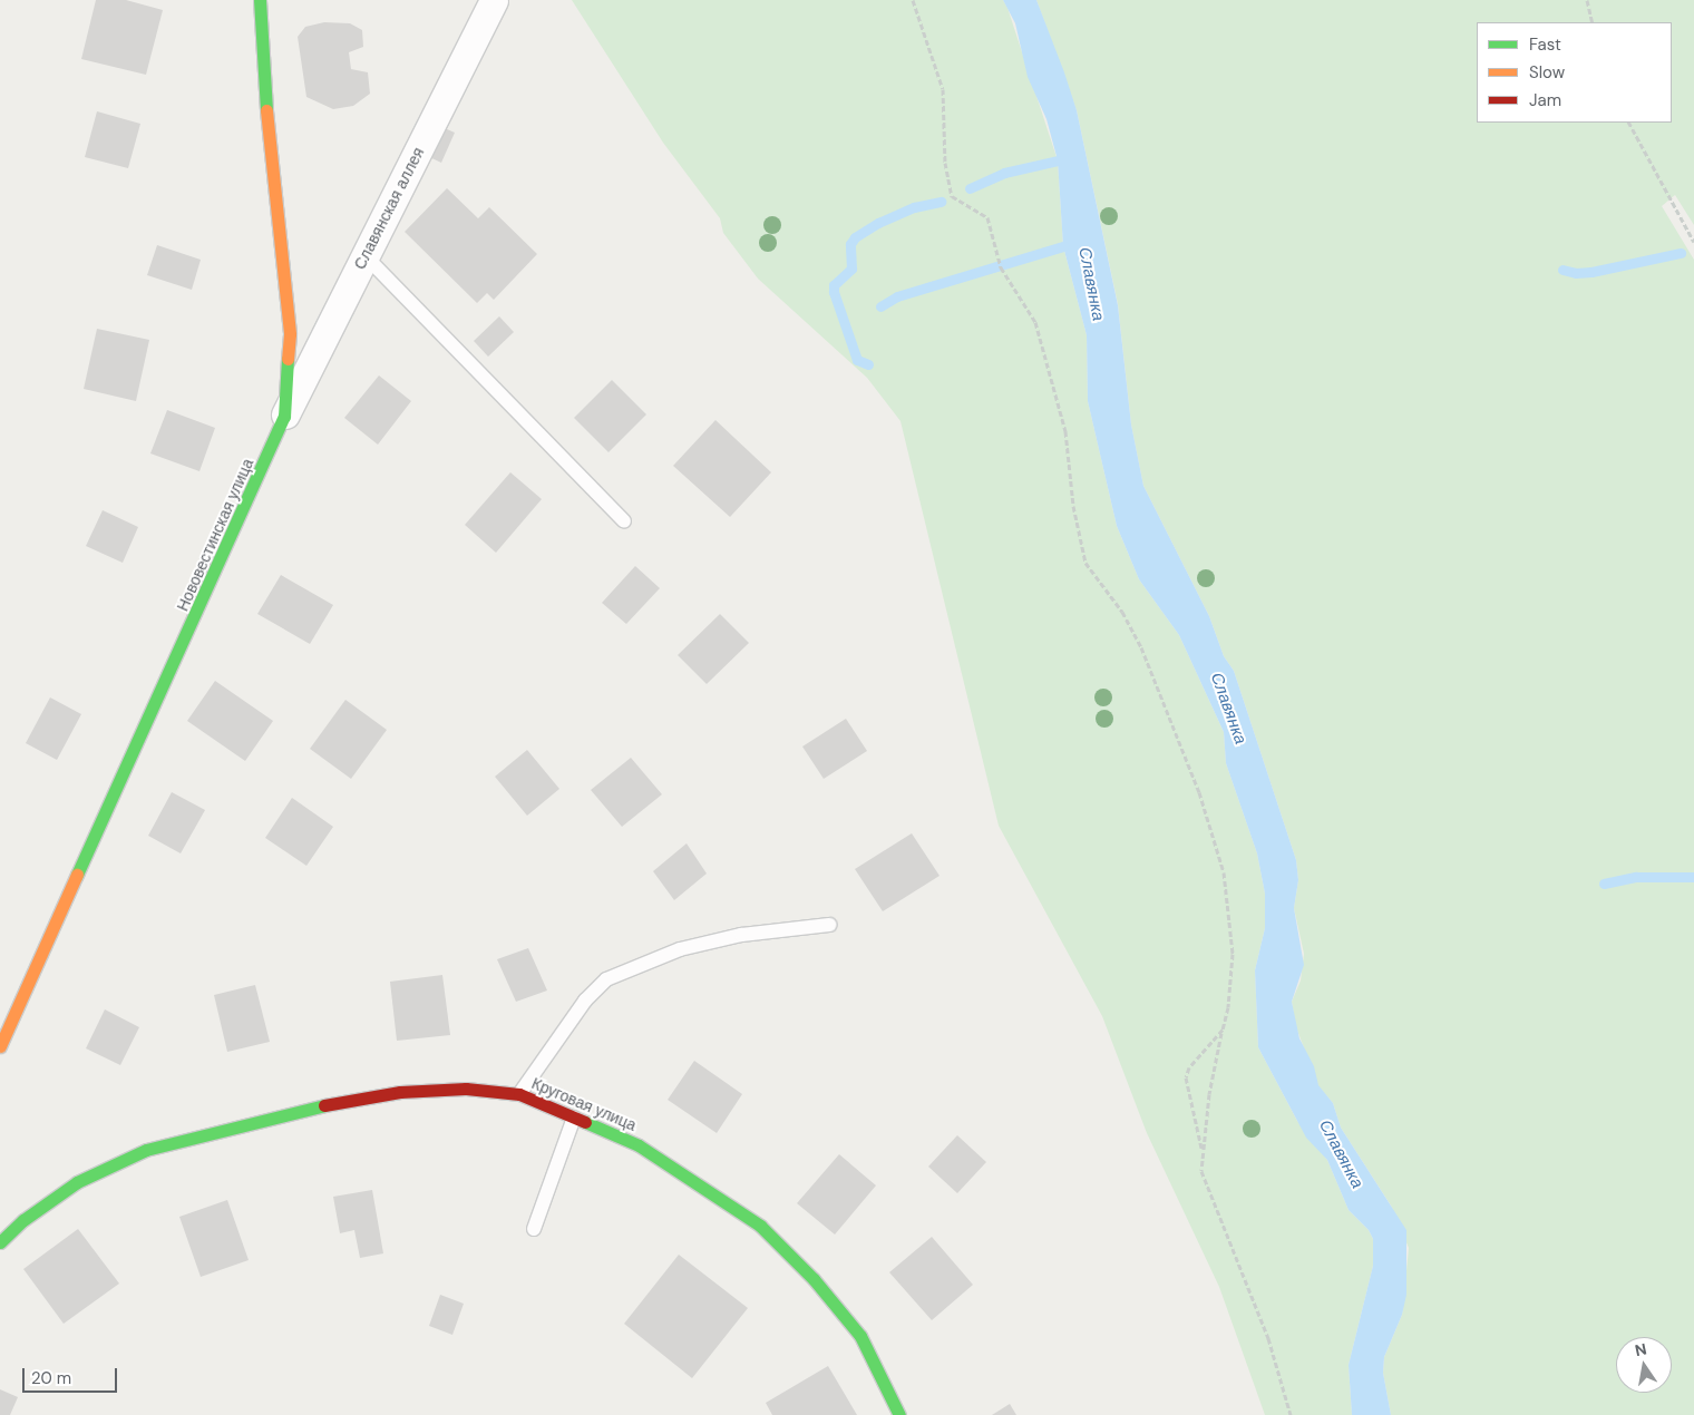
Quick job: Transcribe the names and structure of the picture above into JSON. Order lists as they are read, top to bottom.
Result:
{
  "streets": {
    "street": ["Славянская аллея", "Нововестинская улица", "Круговая улица"]
  },
  "crossings": [
    ["Славянская аллея", "Нововестинская улица"]
  ],
  "water": ["Славянка"],
  "legend": ["Fast", "Slow", "Jam"],
  "scale_bar": "20 m",
  "north": "top"
}
